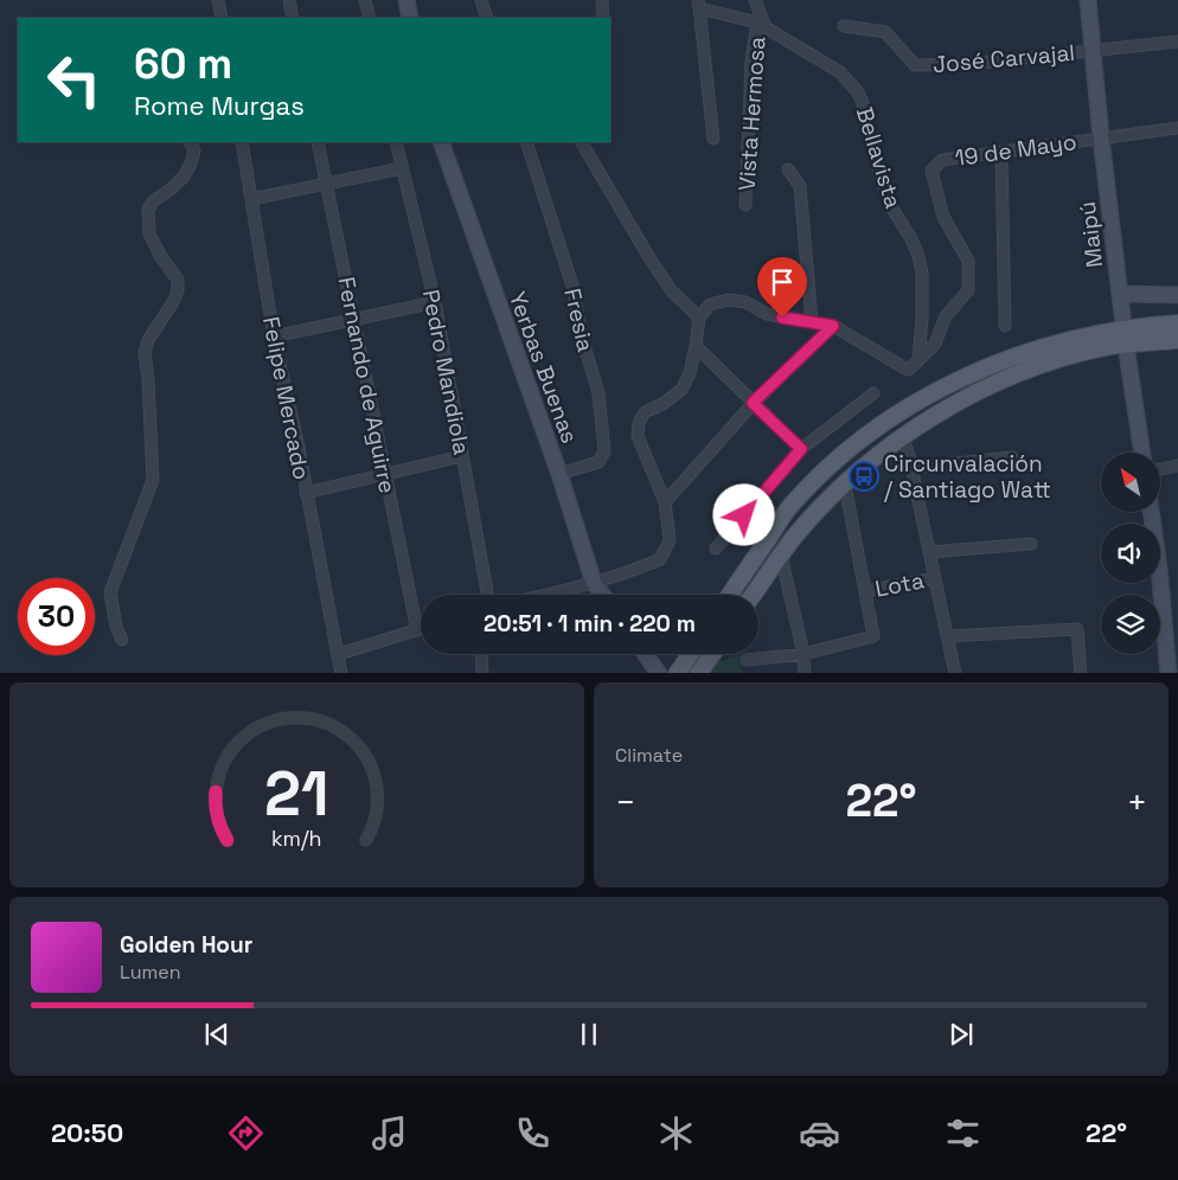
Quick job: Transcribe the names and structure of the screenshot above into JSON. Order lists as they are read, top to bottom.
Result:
{
  "streets": {
    "main road": ["Maipú", "Yerbas Buenas"],
    "street": [
      "José Carvajal",
      "Vista Hermosa",
      "19 de Mayo",
      "Bellavista",
      "Fresia",
      "Pedro Mandiola",
      "Fernando de Aguirre",
      "Felipe Mercado",
      "Lota"
    ]
  },
  "crossings": [
    ["José Carvajal", "Maipú"],
    ["Vista Hermosa", "Bellavista"],
    ["19 de Mayo", "Bellavista"],
    ["19 de Mayo", "Maipú"],
    ["Fresia", "Yerbas Buenas"]
  ],
  "places": {
    "bus stop": ["Circunvalación / Santiago Watt"]
  },
  "north": "top left",
  "page": {
    "turn": ["60 m", "Rome Murgas"],
    "limit": "30",
    "trip": "20:51 · 1 min · 220 m",
    "tile": "Climate",
    "heat": ["−", "22°", "+"],
    "song": ["Golden Hour", "Lumen"],
    "tabs": ["20:50", "22°"],
    "gauge": ["21", "km/h"]
  }
}
